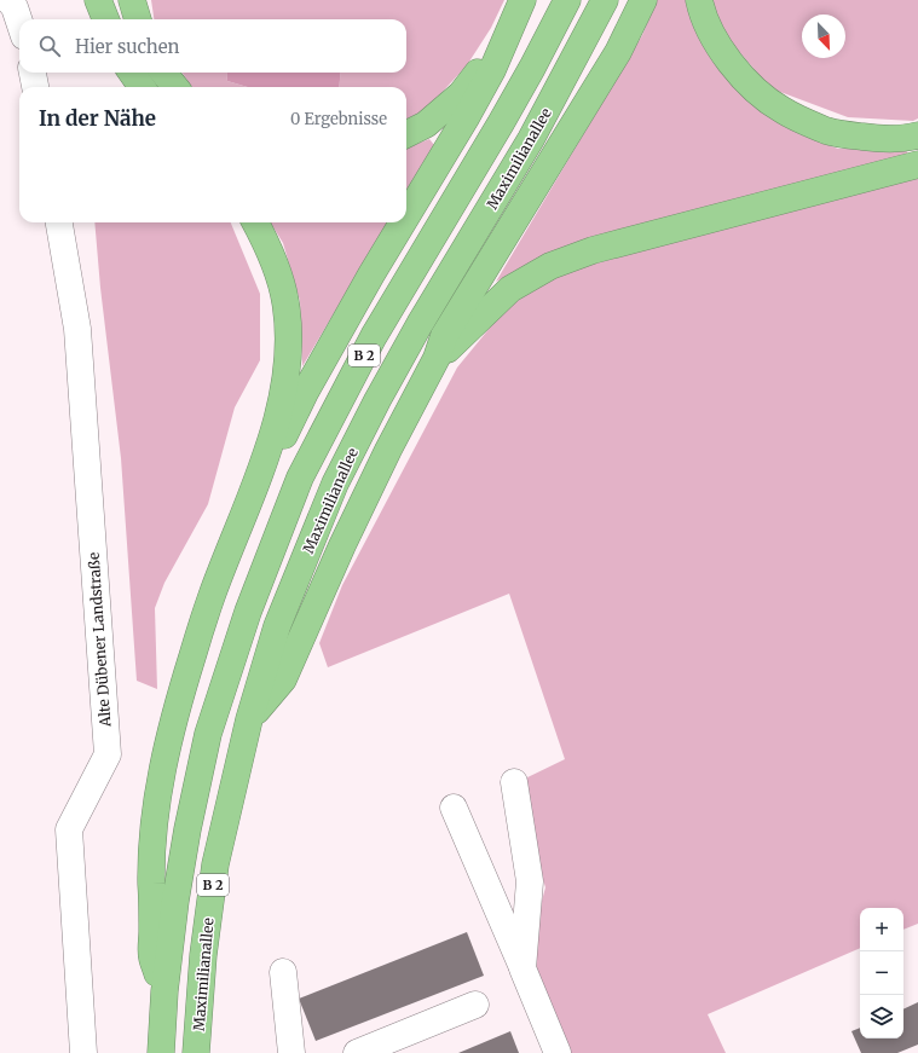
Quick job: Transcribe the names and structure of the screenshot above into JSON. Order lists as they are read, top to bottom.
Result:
{
  "streets": {
    "highway": ["Maximilianallee", "B 2"],
    "street": ["Alte Dübener Landstraße"]
  },
  "north": "bottom right",
  "page": {
    "search": "Hier suchen",
    "heading": ["In der Nähe", "0 Ergebnisse"],
    "map_buttons": ["+", "−"]
  }
}
